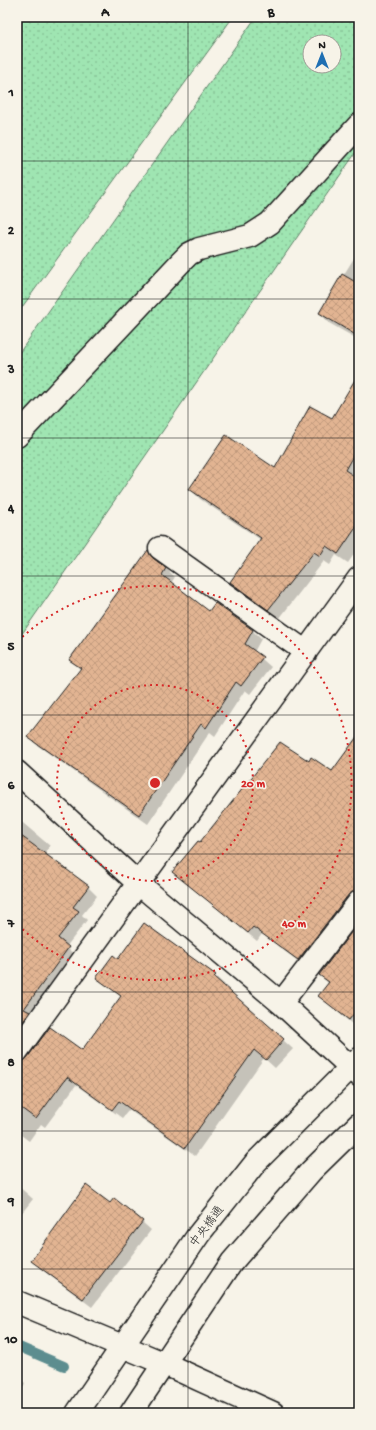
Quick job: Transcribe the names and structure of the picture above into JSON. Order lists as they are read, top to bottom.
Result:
{
  "streets": {
    "street": ["中央橋通"]
  },
  "north": "top",
  "grid": {
    "columns": ["A", "B"],
    "rows": [
      "1",
      "2",
      "3",
      "4",
      "5",
      "6",
      "7",
      "8",
      "9",
      "10"
    ]
  },
  "rings": ["20 m", "40 m"]
}
